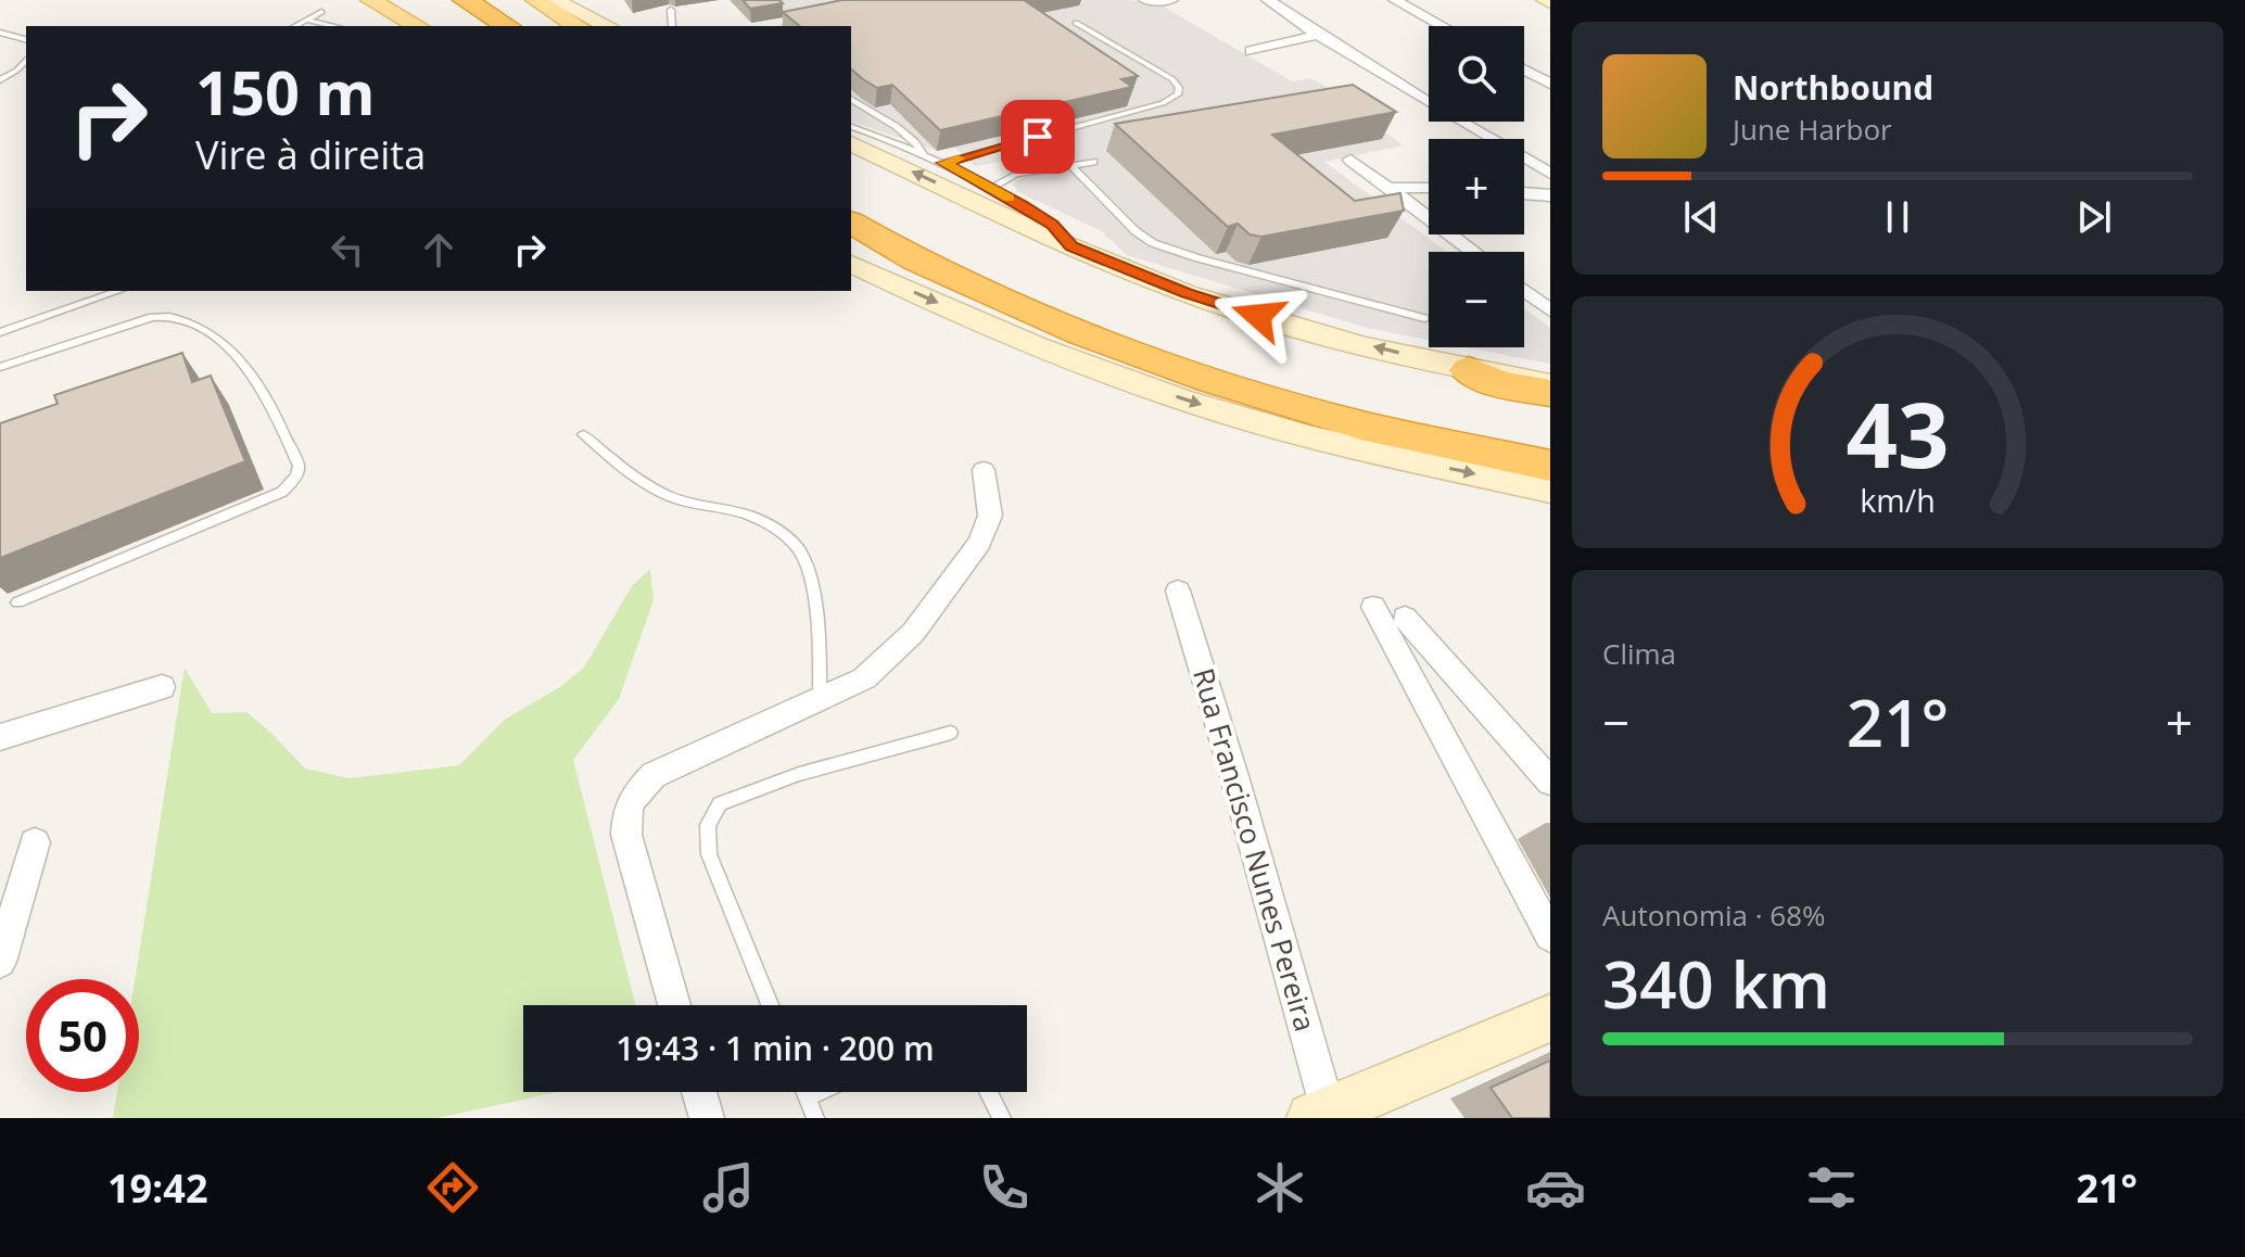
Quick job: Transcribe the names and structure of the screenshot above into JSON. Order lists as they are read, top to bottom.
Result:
{
  "streets": {
    "street": ["Rua Francisco Nunes Pereira"]
  },
  "page": {
    "map_buttons": ["+", "−"],
    "turn": ["150 m", "Vire à direita"],
    "song": ["Northbound", "June Harbor"],
    "tile": [
      "Clima",
      ["Autonomia · 68%", "340 km"]
    ],
    "heat": ["−", "21°", "+"],
    "limit": "50",
    "trip": "19:43 · 1 min · 200 m",
    "tabs": ["19:42", "21°"],
    "gauge": ["43", "km/h"]
  }
}
